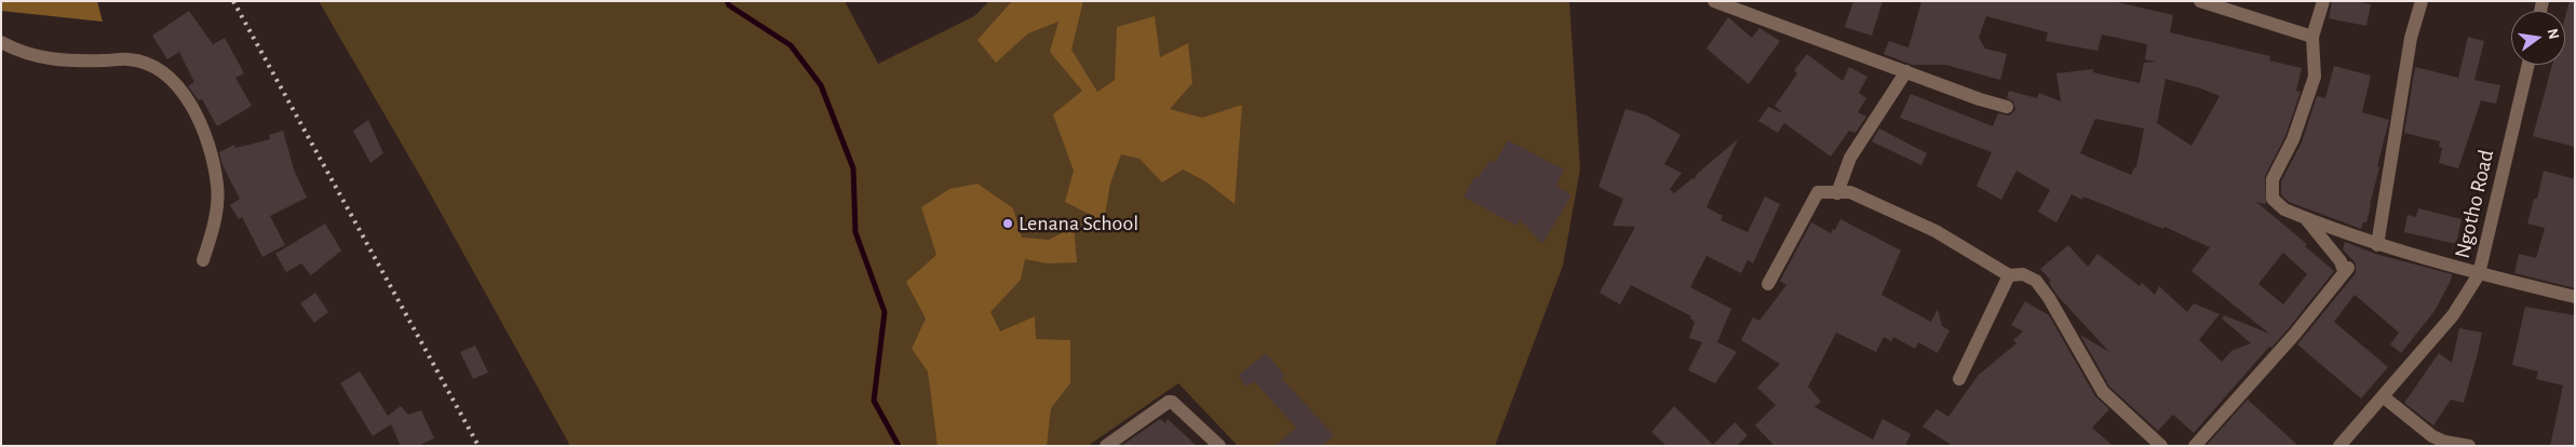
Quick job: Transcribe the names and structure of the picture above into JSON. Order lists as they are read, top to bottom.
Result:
{
  "streets": {
    "street": ["Ngotho Road"]
  },
  "places": ["Lenana School"],
  "north": "right"
}
